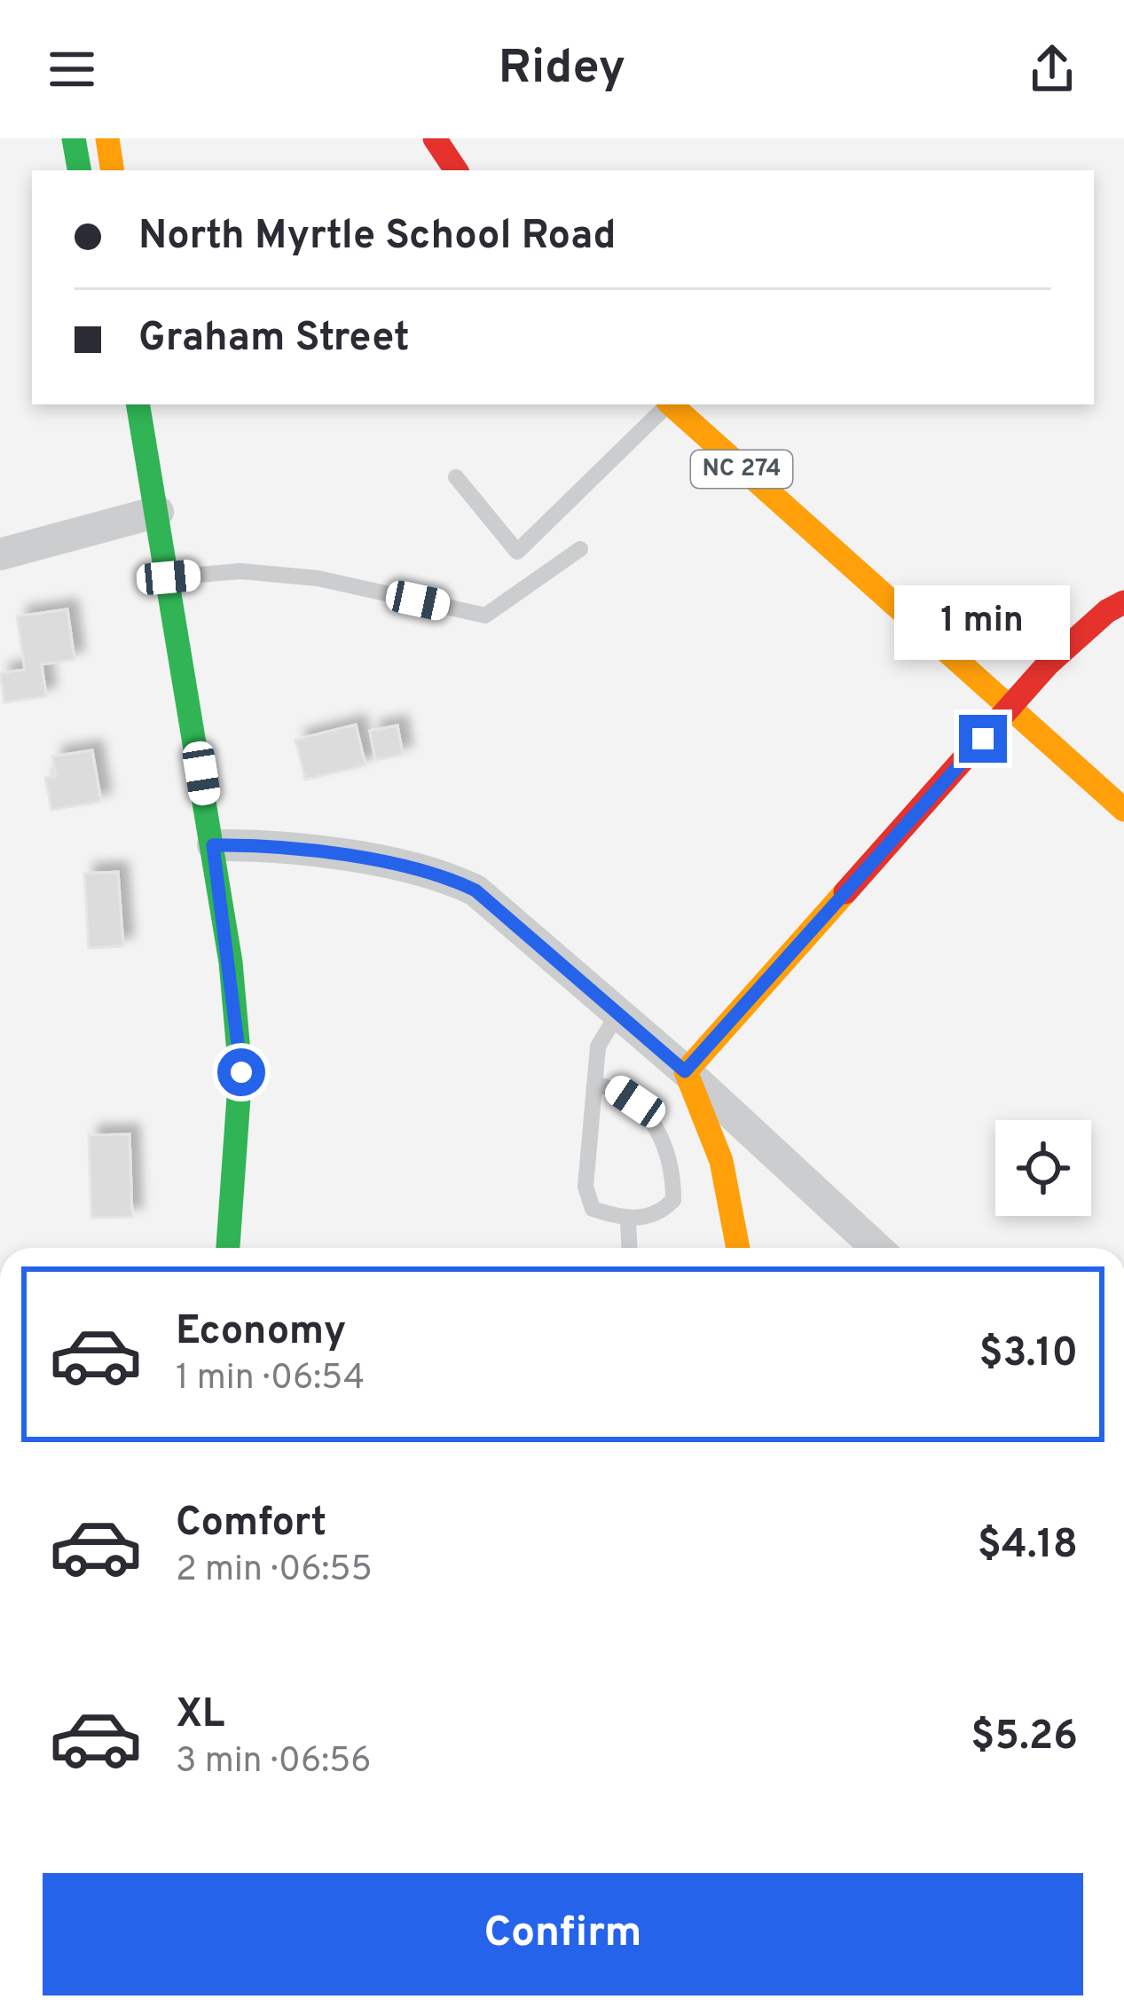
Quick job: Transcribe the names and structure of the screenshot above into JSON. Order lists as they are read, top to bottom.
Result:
{
  "streets": {
    "main road": ["NC 274"]
  },
  "page": {
    "header": "Ridey",
    "banner": ["North Myrtle School Road", "Graham Street"],
    "bubble": "1 min",
    "list": [
      {
        "name": "Economy",
        "note": "1 min · 06:54",
        "value": "$3.10"
      },
      {
        "name": "Comfort",
        "note": "2 min · 06:55",
        "value": "$4.18"
      },
      {
        "name": "XL",
        "note": "3 min · 06:56",
        "value": "$5.26"
      }
    ],
    "buttons": "Confirm"
  }
}
